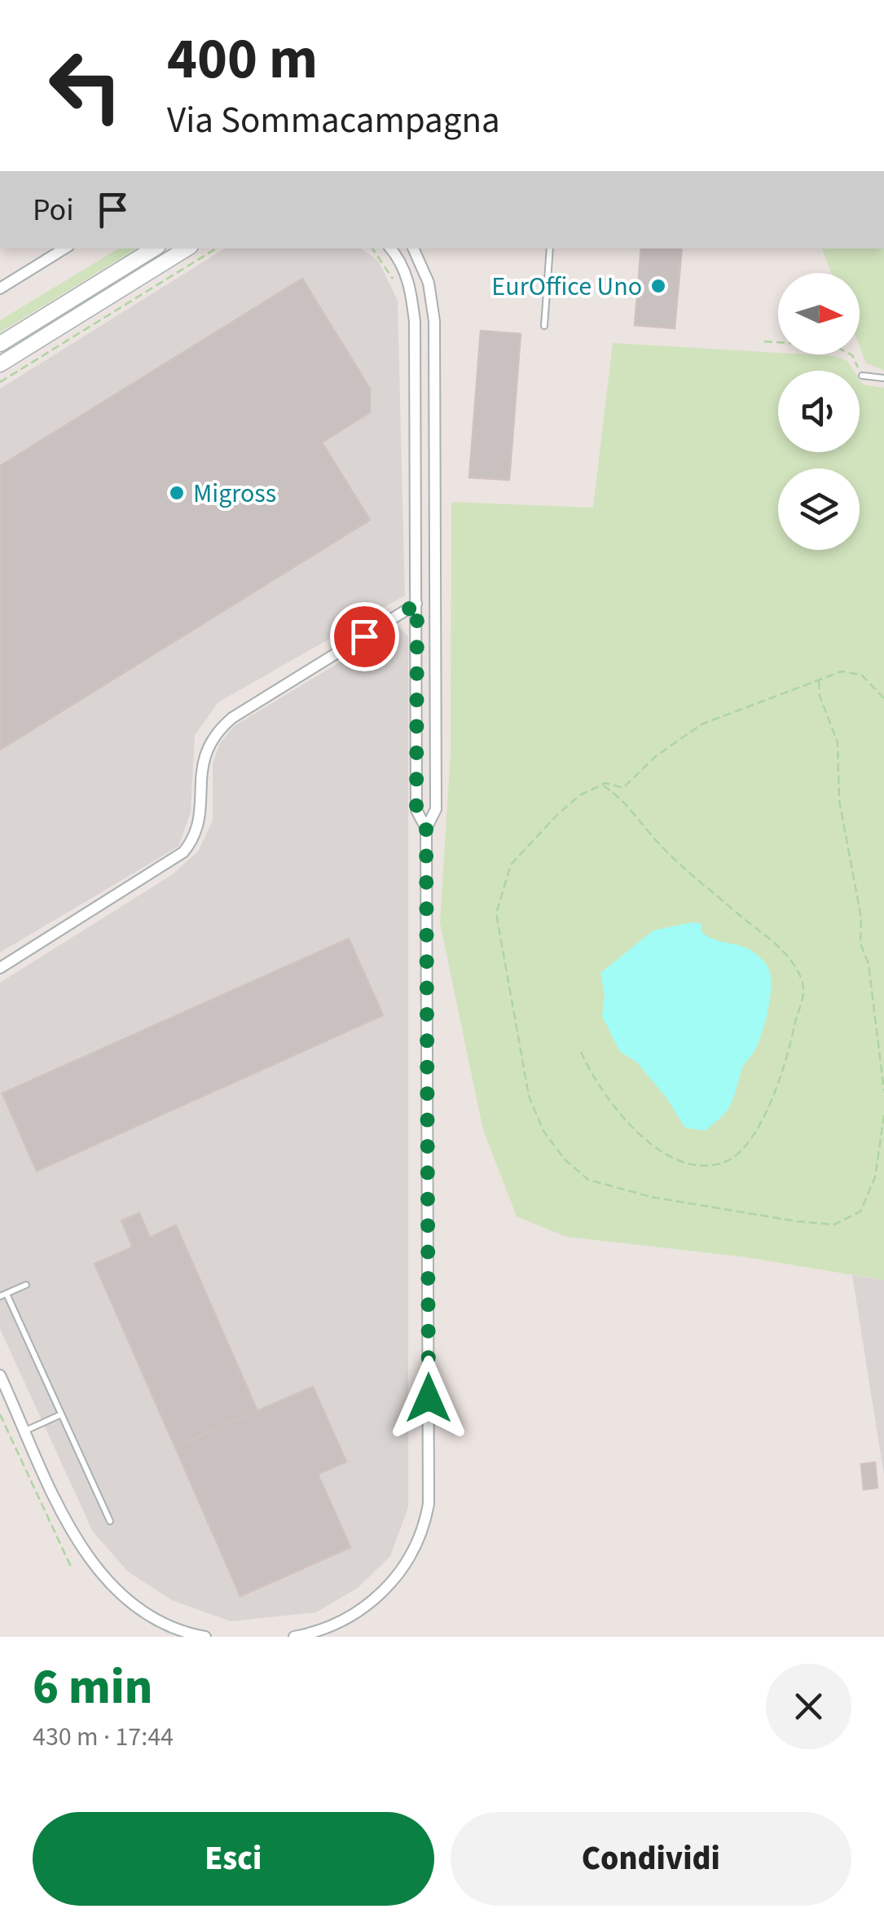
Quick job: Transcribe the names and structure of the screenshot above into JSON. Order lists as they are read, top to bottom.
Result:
{
  "places": ["EurOffice Uno", "Migross"],
  "north": "right",
  "page": {
    "turn": ["400 m", "Via Sommacampagna"],
    "then": "Poi",
    "heading": ["6 min", "430 m · 17:44"],
    "buttons": ["Esci", "Condividi"]
  }
}
